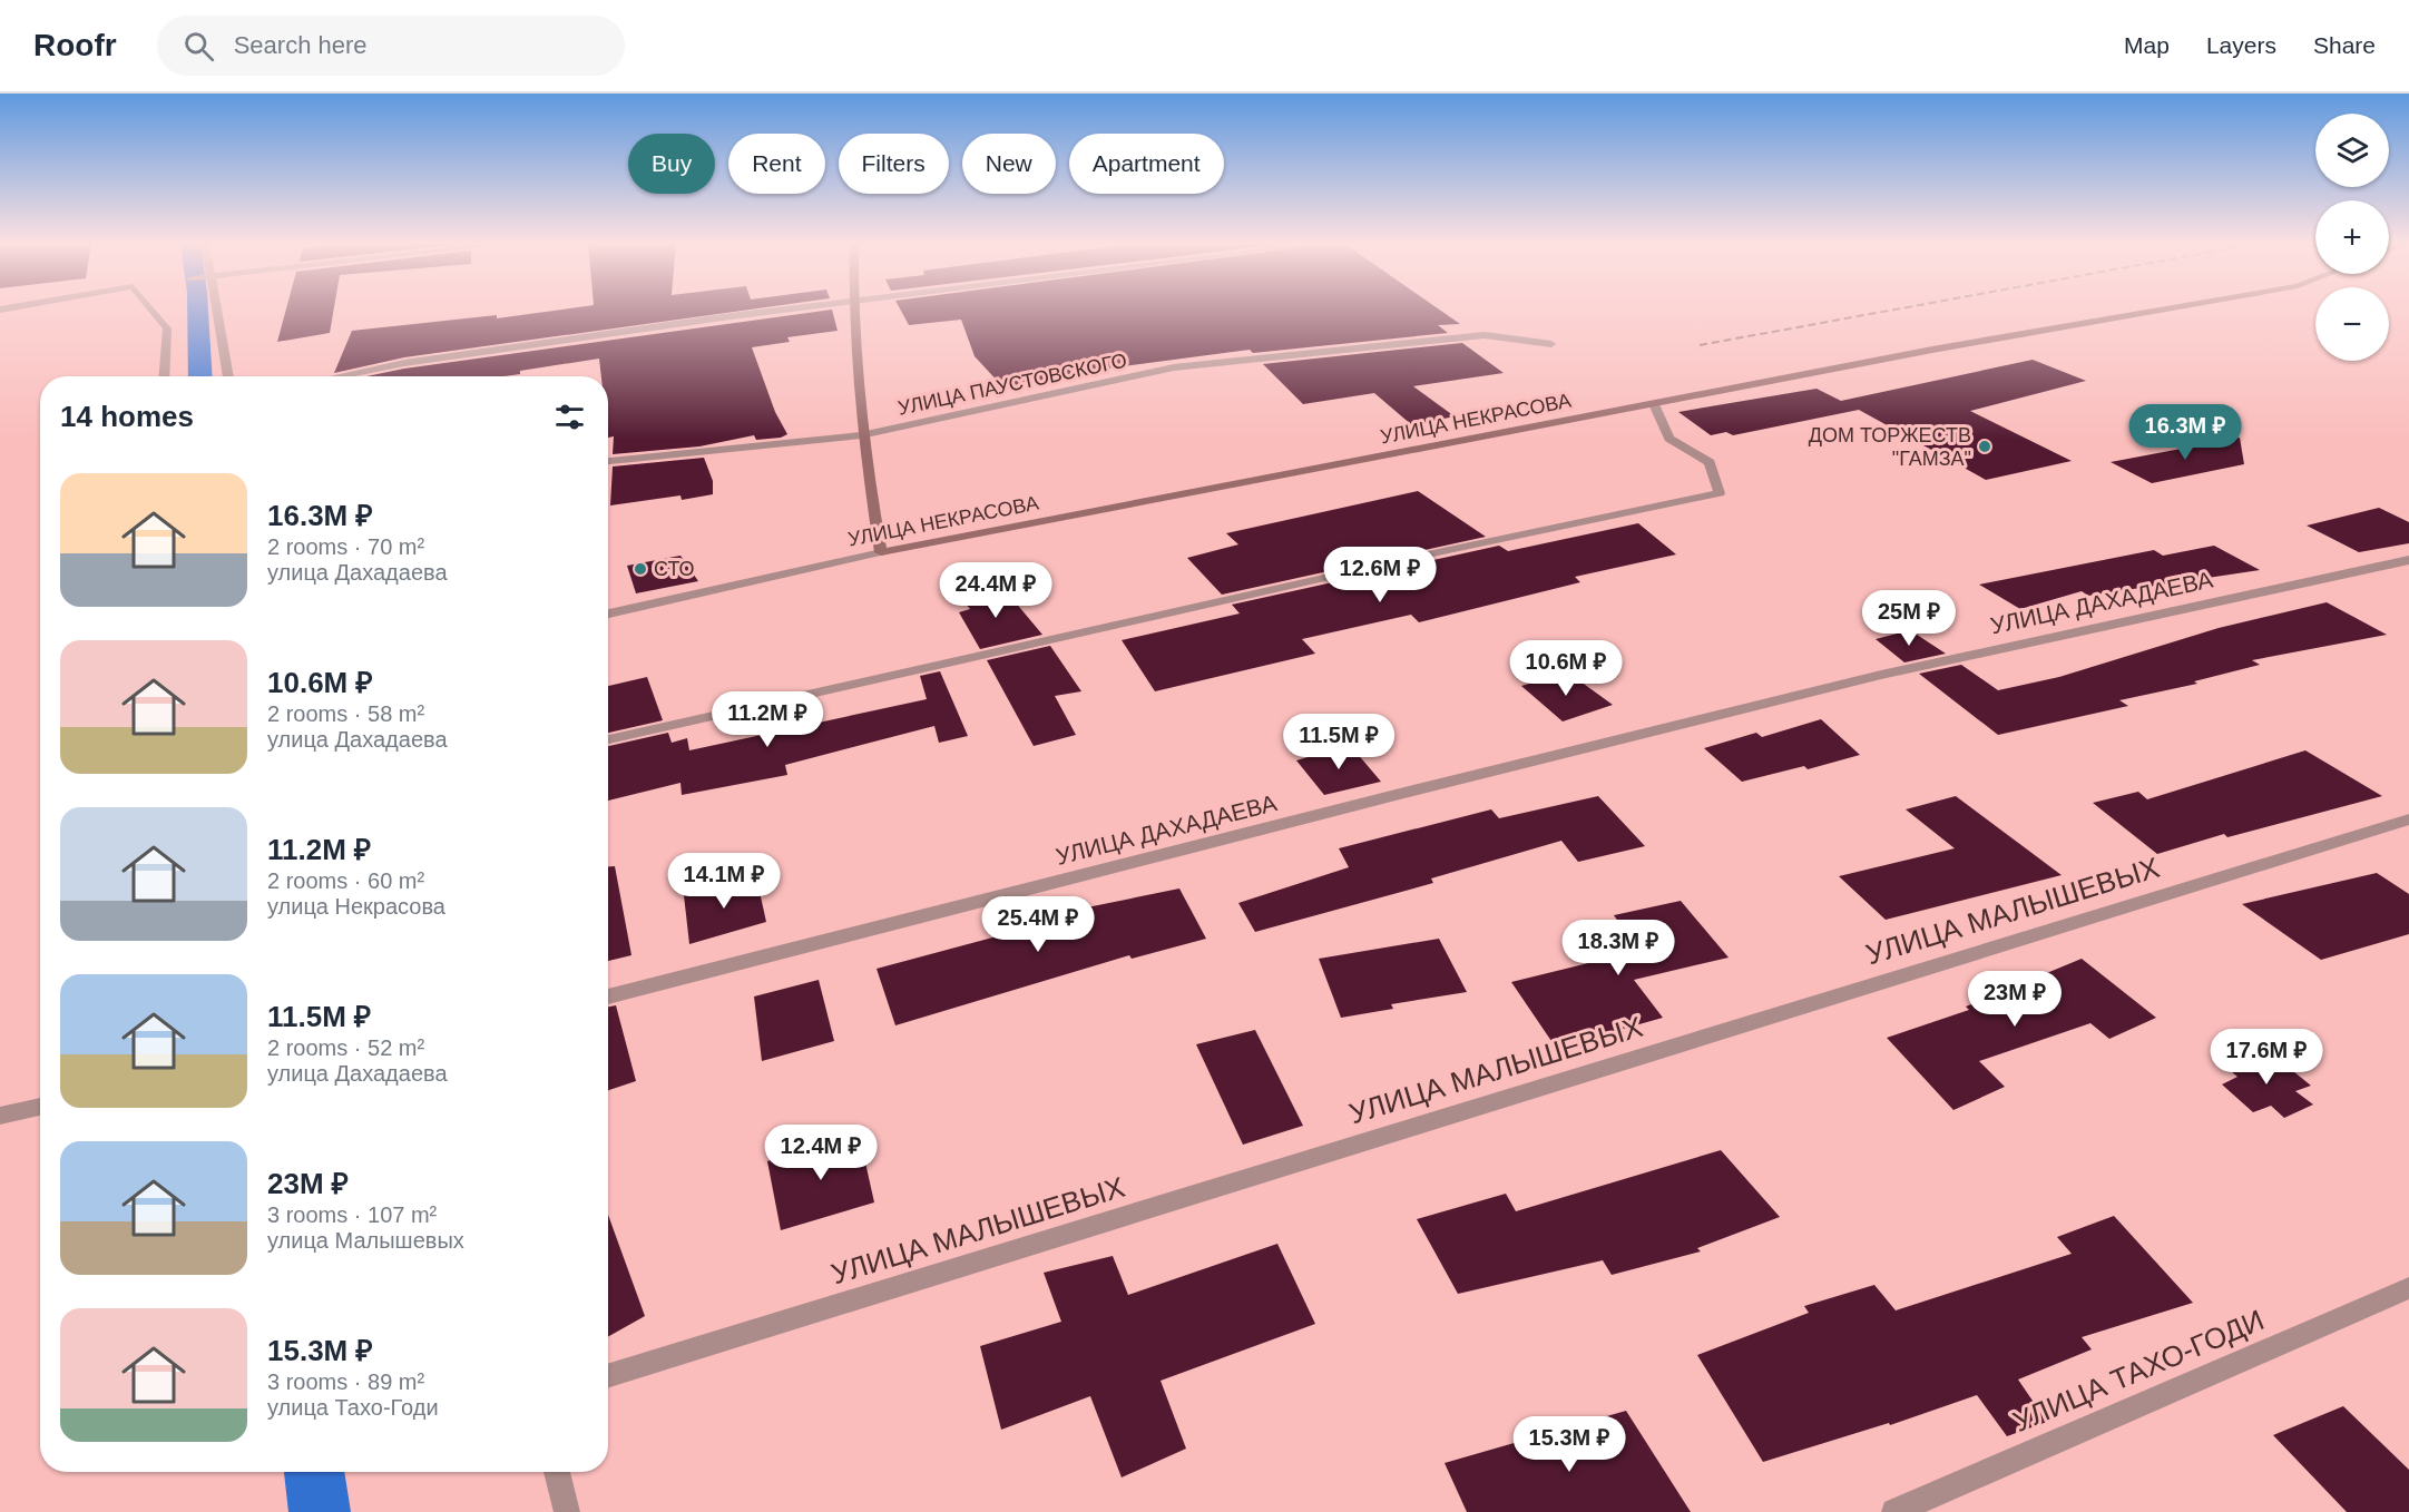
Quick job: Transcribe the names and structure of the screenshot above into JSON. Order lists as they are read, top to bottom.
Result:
{
  "streets": {
    "street": [
      "УЛИЦА ПАУСТОВСКОГО",
      "УЛИЦА НЕКРАСОВА",
      "УЛИЦА ДАХАДАЕВА",
      "УЛИЦА МАЛЫШЕВЫХ",
      "УЛИЦА ТАХО-ГОДИ"
    ]
  },
  "places": ["ДОМ ТОРЖЕСТВ \"ГАМЗА\"", "СТО"],
  "page": {
    "header": "Roofr",
    "search": "Search here",
    "nav": ["Map", "Layers", "Share"],
    "map_buttons": ["+", "−"],
    "chip": [
      "Buy",
      "Rent",
      "Filters",
      "New",
      "Apartment"
    ],
    "heading": "14 homes",
    "price": [
      "16.3M ₽",
      "12.6M ₽",
      "24.4M ₽",
      "25M ₽",
      "10.6M ₽",
      "11.2M ₽",
      "11.5M ₽",
      "14.1M ₽",
      "25.4M ₽",
      "18.3M ₽",
      "23M ₽",
      "17.6M ₽",
      "12.4M ₽",
      "15.3M ₽"
    ],
    "list": [
      {
        "name": "16.3M ₽",
        "note": "2 rooms · 70 m² · улица Дахадаева"
      },
      {
        "name": "10.6M ₽",
        "note": "2 rooms · 58 m² · улица Дахадаева"
      },
      {
        "name": "11.2M ₽",
        "note": "2 rooms · 60 m² · улица Некрасова"
      },
      {
        "name": "11.5M ₽",
        "note": "2 rooms · 52 m² · улица Дахадаева"
      },
      {
        "name": "23M ₽",
        "note": "3 rooms · 107 m² · улица Малышевых"
      },
      {
        "name": "15.3M ₽",
        "note": "3 rooms · 89 m² · улица Тахо-Годи"
      }
    ]
  }
}
